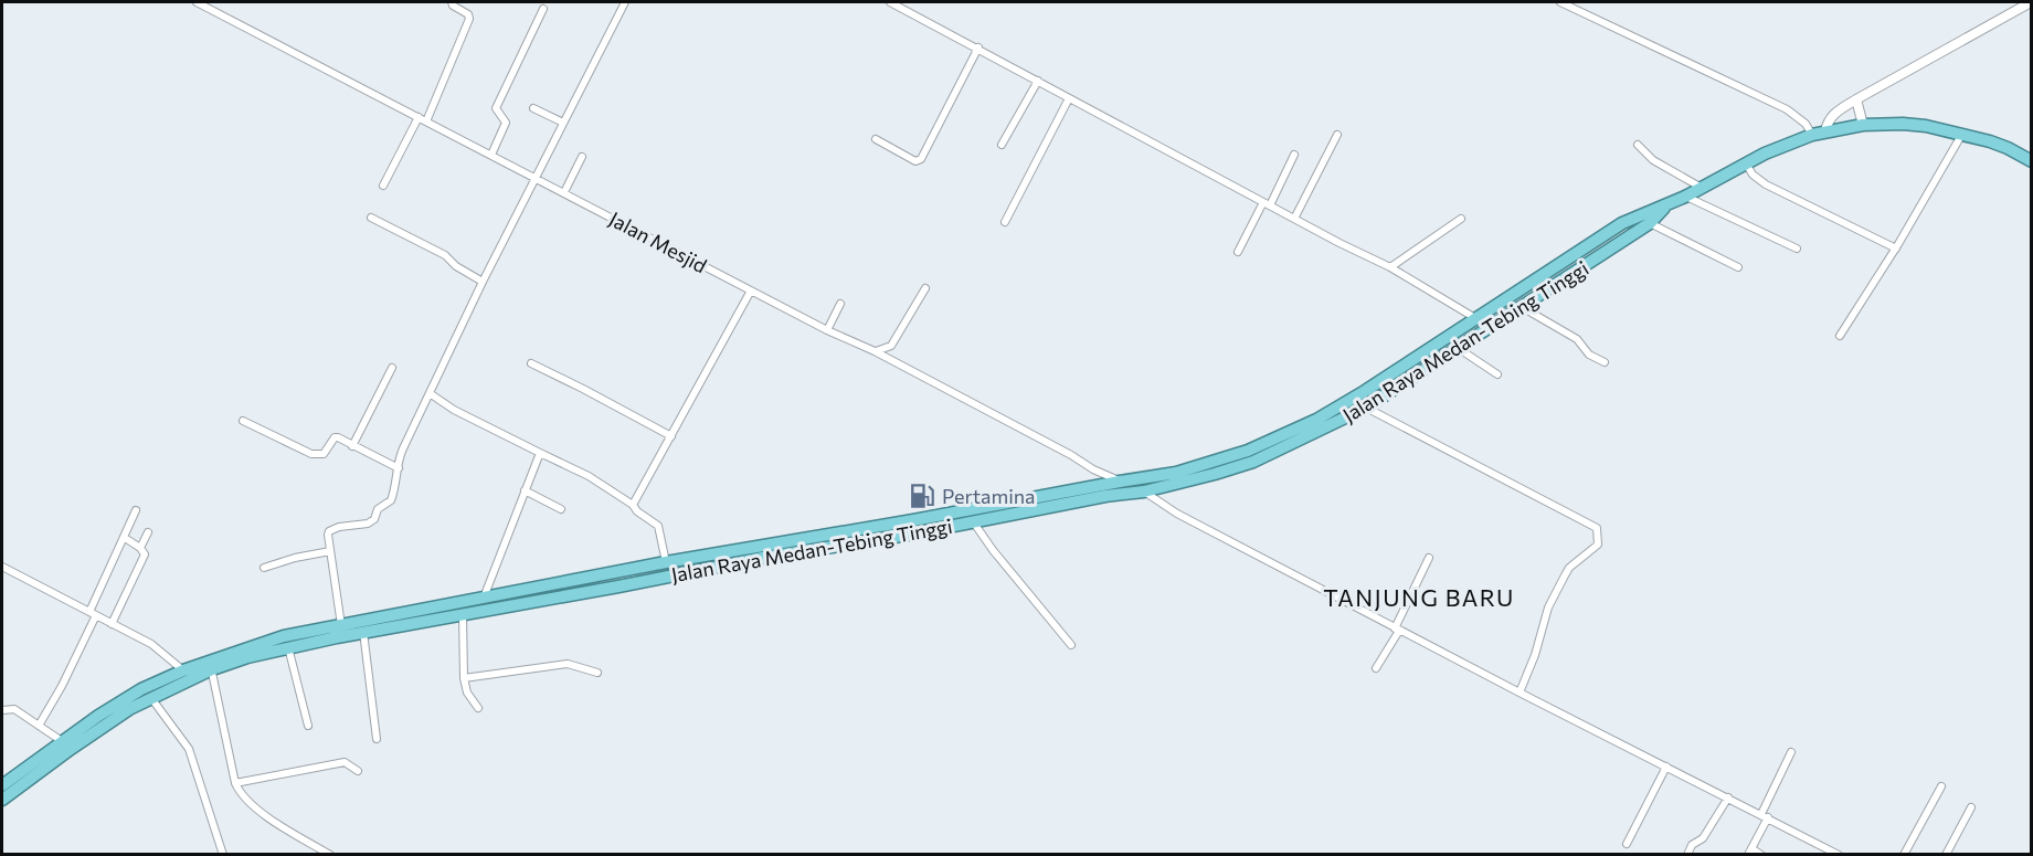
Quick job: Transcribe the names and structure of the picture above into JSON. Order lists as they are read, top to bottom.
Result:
{
  "streets": {
    "highway": ["Jalan Raya Medan-Tebing Tinggi"],
    "street": ["Jalan Mesjid"]
  },
  "crossings": [
    ["Jalan Mesjid", "Jalan Raya Medan-Tebing Tinggi"]
  ],
  "districts": ["TANJUNG BARU"],
  "places": {
    "fuel station": ["Pertamina"]
  }
}
